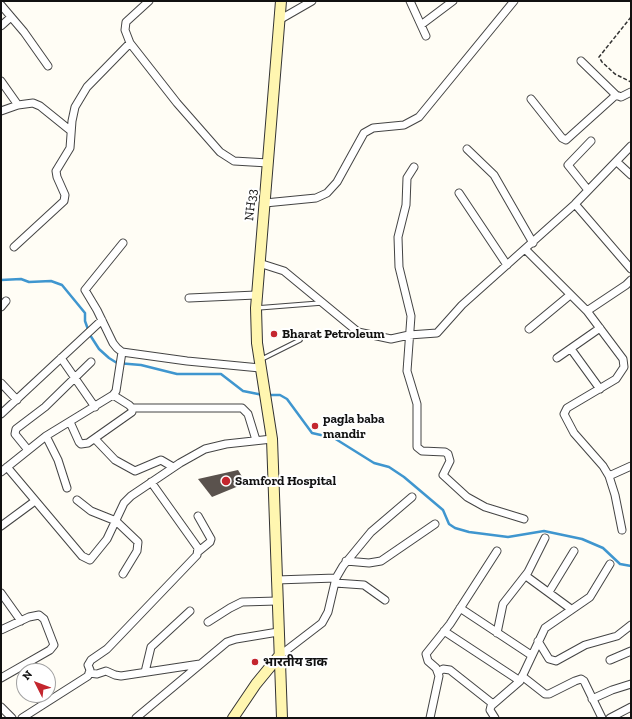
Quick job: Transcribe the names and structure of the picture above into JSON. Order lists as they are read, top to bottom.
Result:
{
  "streets": {
    "main road": ["NH33"]
  },
  "places": [
    "Bharat Petroleum",
    "pagla baba mandir",
    "Samford Hospital",
    "भारतीय डाक"
  ],
  "north": "top left"
}
